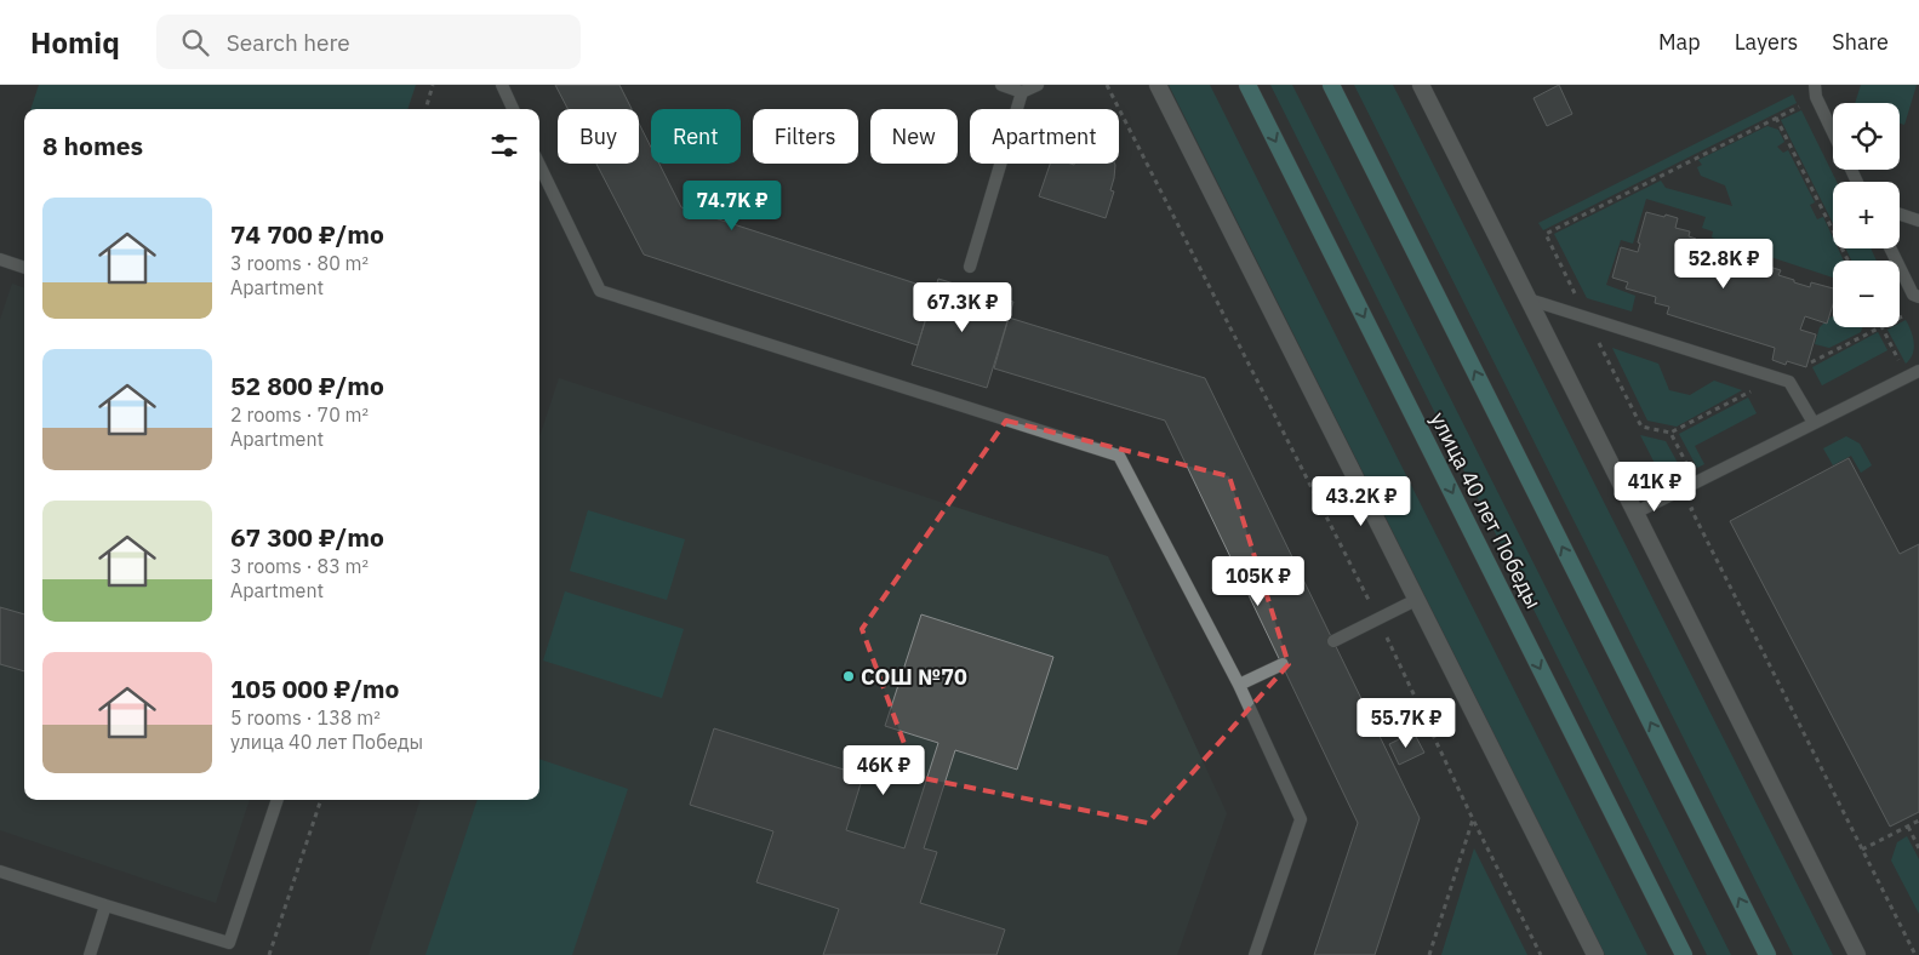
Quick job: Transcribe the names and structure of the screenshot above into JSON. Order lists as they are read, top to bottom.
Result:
{
  "streets": {
    "main road": ["улица 40 лет Победы"]
  },
  "places": ["СОШ №70"],
  "page": {
    "header": "Homiq",
    "search": "Search here",
    "nav": ["Map", "Layers", "Share"],
    "map_buttons": ["+", "−"],
    "chip": [
      "Buy",
      "Rent",
      "Filters",
      "New",
      "Apartment"
    ],
    "heading": "8 homes",
    "price": [
      "74.7K ₽",
      "52.8K ₽",
      "67.3K ₽",
      "41K ₽",
      "43.2K ₽",
      "105K ₽",
      "55.7K ₽",
      "46K ₽"
    ],
    "list": [
      {
        "name": "74 700 ₽/mo",
        "note": "3 rooms · 80 m² · Apartment"
      },
      {
        "name": "52 800 ₽/mo",
        "note": "2 rooms · 70 m² · Apartment"
      },
      {
        "name": "67 300 ₽/mo",
        "note": "3 rooms · 83 m² · Apartment"
      },
      {
        "name": "105 000 ₽/mo",
        "note": "5 rooms · 138 m² · улица 40 лет Победы"
      }
    ]
  }
}
